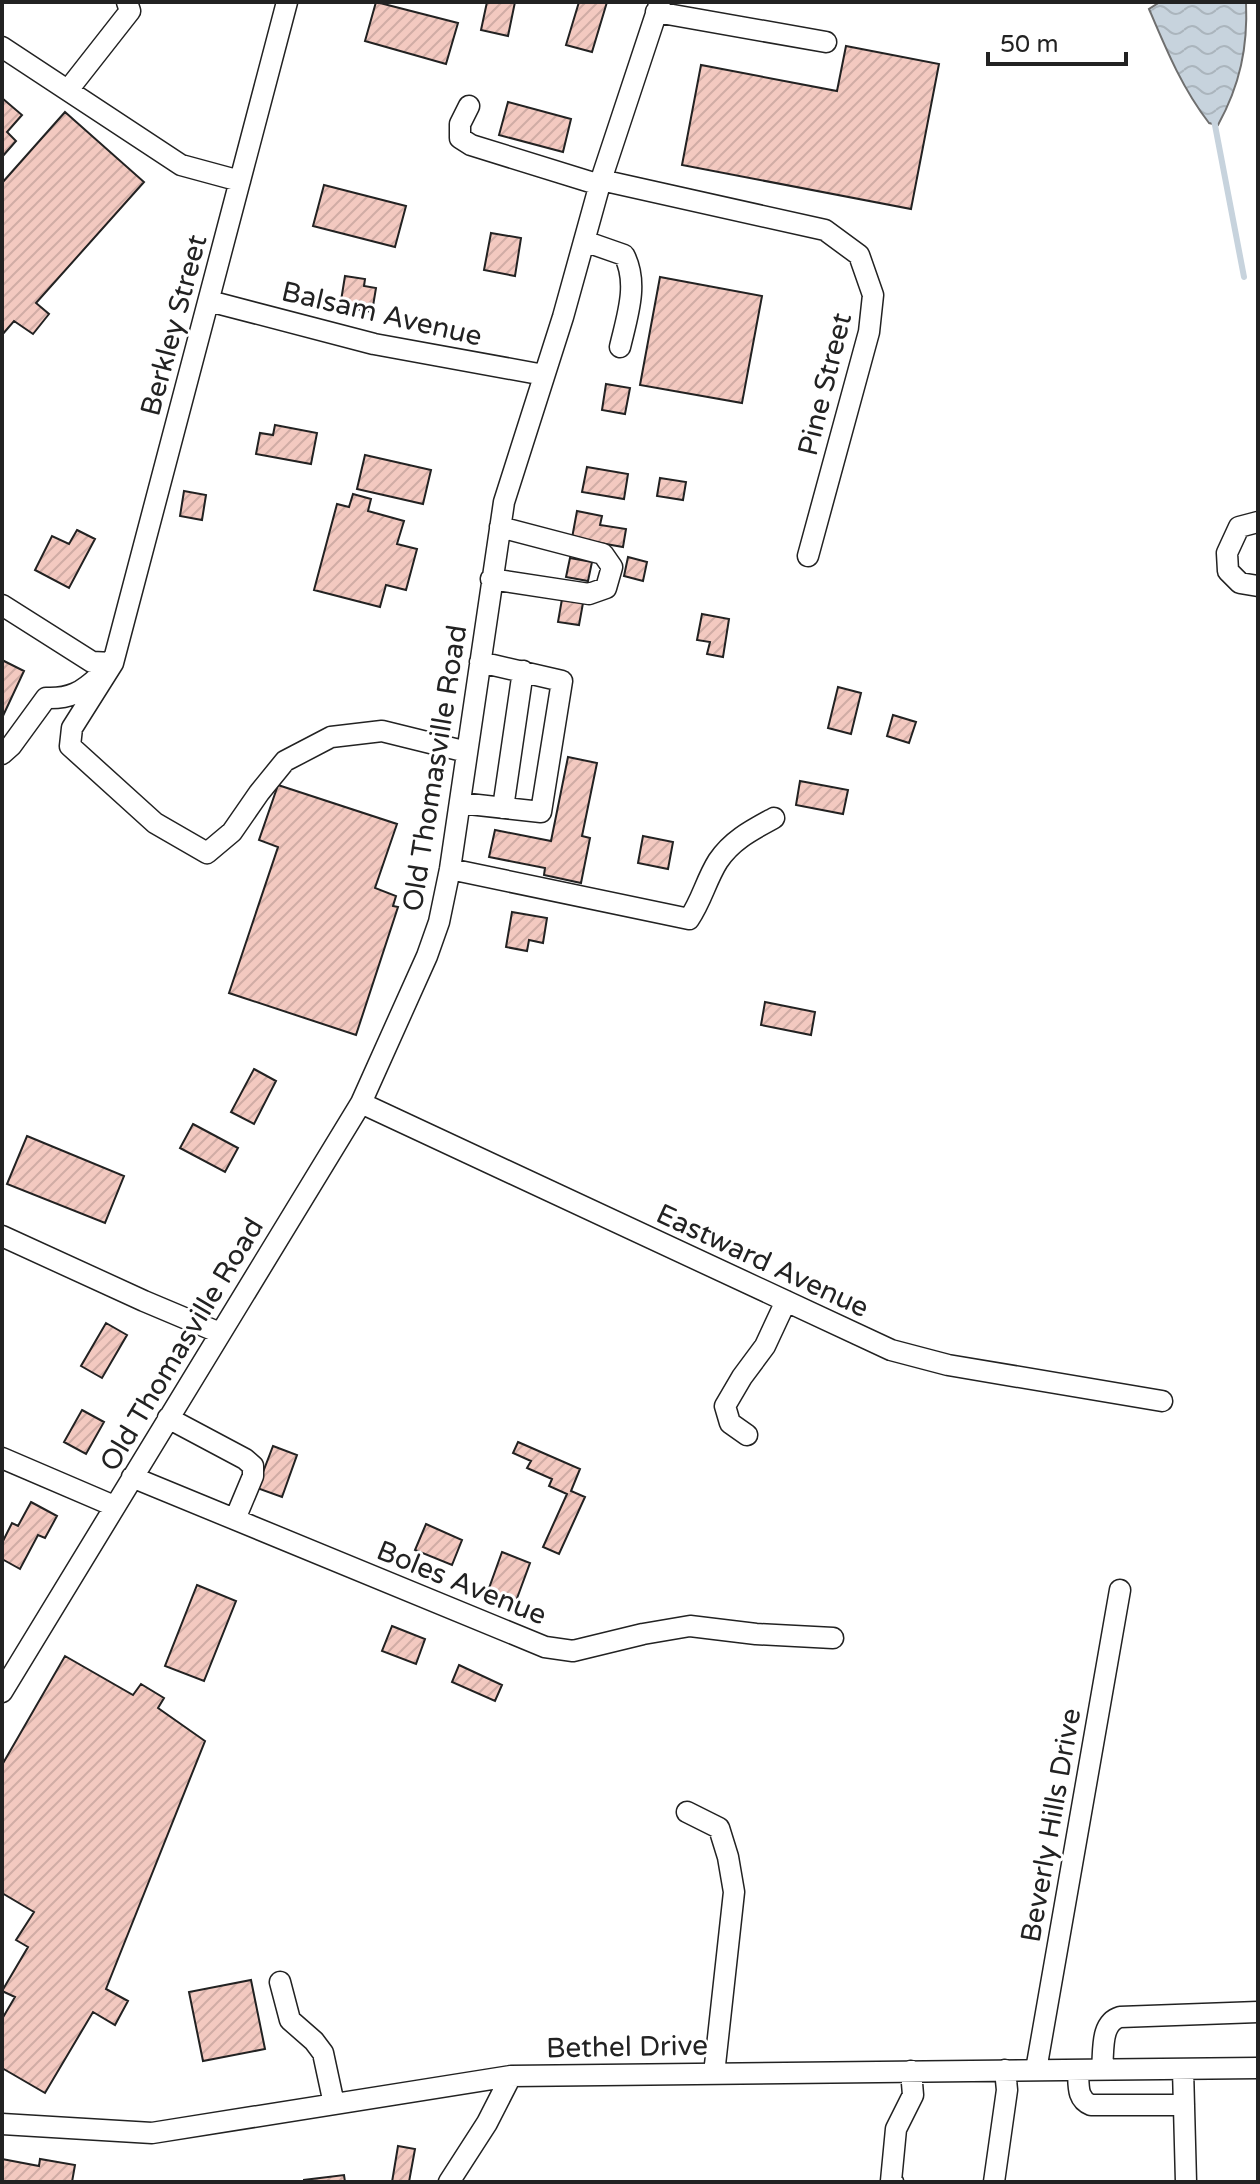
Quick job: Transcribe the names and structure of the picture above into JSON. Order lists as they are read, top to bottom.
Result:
{
  "streets": {
    "street": [
      "Balsam Avenue",
      "Berkley Street",
      "Pine Street",
      "Old Thomasville Road",
      "Eastward Avenue",
      "Boles Avenue",
      "Beverly Hills Drive",
      "Bethel Drive"
    ]
  },
  "crossings": [
    ["Balsam Avenue", "Berkley Street"],
    ["Balsam Avenue", "Old Thomasville Road"],
    ["Berkley Street", "Old Thomasville Road"],
    ["Pine Street", "Old Thomasville Road"],
    ["Old Thomasville Road", "Eastward Avenue"],
    ["Old Thomasville Road", "Boles Avenue"],
    ["Beverly Hills Drive", "Bethel Drive"]
  ],
  "scale_bar": "50 m"
}
